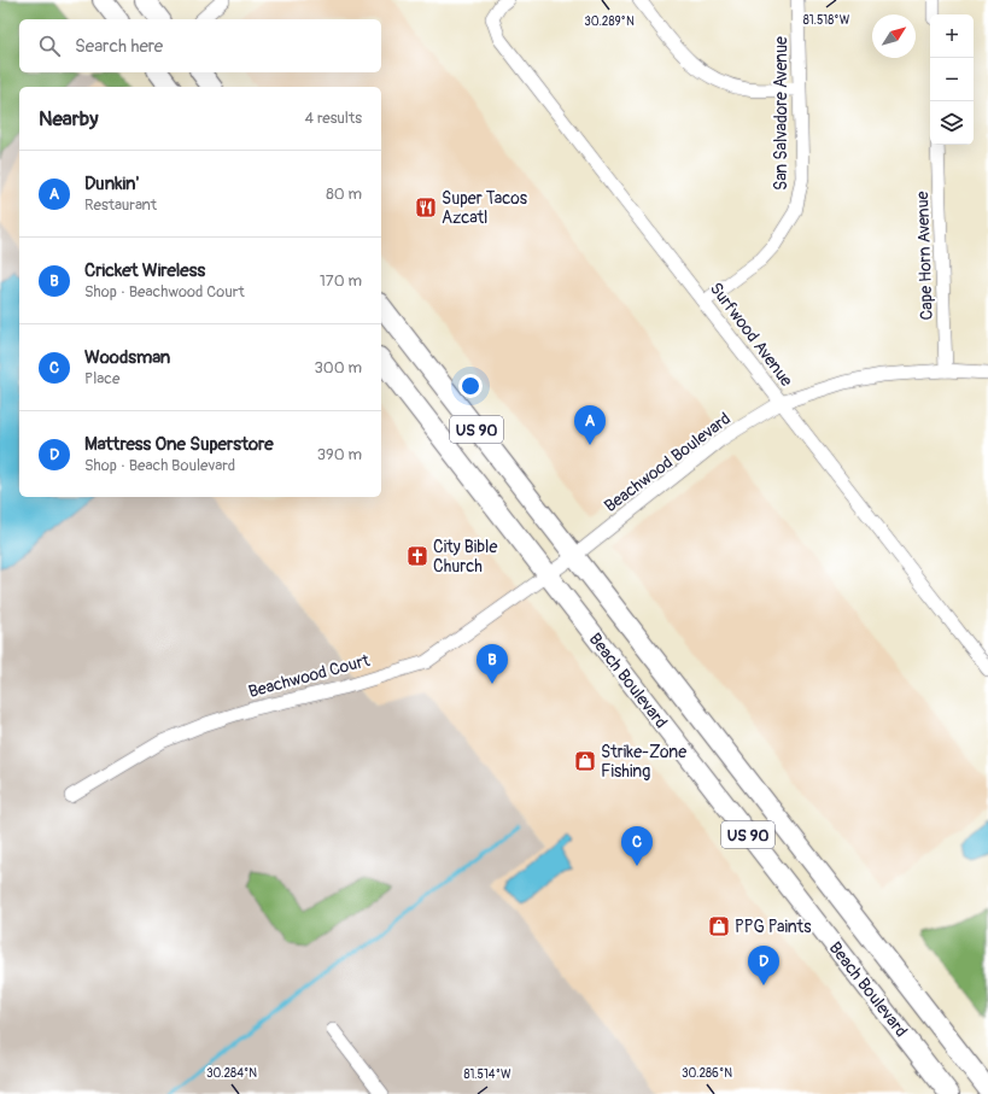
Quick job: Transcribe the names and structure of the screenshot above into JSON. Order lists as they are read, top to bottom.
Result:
{
  "streets": {
    "highway": ["US 90", "Beach Boulevard"],
    "street": [
      "San Salvadore Avenue",
      "Cape Horn Avenue",
      "Surfwood Avenue",
      "Beachwood Boulevard",
      "Beachwood Court"
    ]
  },
  "crossings": [
    ["San Salvadore Avenue", "Surfwood Avenue"],
    ["Cape Horn Avenue", "Beachwood Boulevard"],
    ["Surfwood Avenue", "Beachwood Boulevard"],
    ["US 90", "Beachwood Boulevard"],
    ["Beachwood Boulevard", "Beachwood Court"],
    ["Beachwood Boulevard", "Beach Boulevard"],
    ["Beachwood Court", "Beach Boulevard"]
  ],
  "places": {
    "restaurant": ["Super Tacos Azcatl"],
    "church": ["City Bible Church"],
    "shop": ["Strike-Zone Fishing", "PPG Paints"]
  },
  "north": "top right",
  "page": {
    "map_buttons": ["+", "−"],
    "search": "Search here",
    "heading": ["Nearby", "4 results"],
    "list": [
      {
        "mark": "A",
        "name": "Dunkin'",
        "note": "Restaurant",
        "value": "80 m"
      },
      {
        "mark": "B",
        "name": "Cricket Wireless",
        "note": "Shop · Beachwood Court",
        "value": "170 m"
      },
      {
        "mark": "C",
        "name": "Woodsman",
        "note": "Place",
        "value": "300 m"
      },
      {
        "mark": "D",
        "name": "Mattress One Superstore",
        "note": "Shop · Beach Boulevard",
        "value": "390 m"
      }
    ],
    "pins": [
      "A",
      "B",
      "C",
      "D"
    ]
  },
  "coordinates": [
    "81.518°W",
    "30.289°N",
    "30.284°N",
    "30.286°N",
    "81.514°W"
  ]
}
